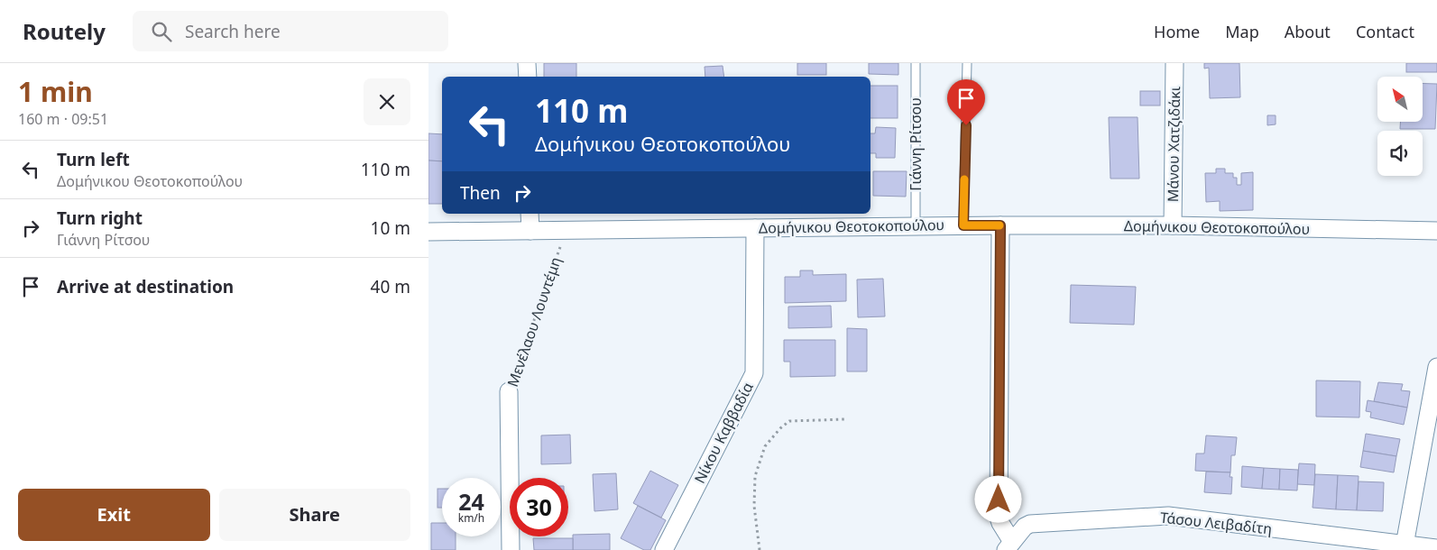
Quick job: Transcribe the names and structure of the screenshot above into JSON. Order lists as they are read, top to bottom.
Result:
{
  "streets": {
    "street": [
      "Μάνου Χατζιδάκι",
      "Δομήνικου Θεοτοκοπούλου",
      "Μενέλαου Λουντέμη",
      "Νίκου Καββαδία",
      "Τάσου Λειβαδίτη"
    ],
    "lane": ["Γιάννη Ρίτσου"]
  },
  "crossings": [
    ["Γιάννη Ρίτσου", "Δομήνικου Θεοτοκοπούλου"],
    ["Μάνου Χατζιδάκι", "Δομήνικου Θεοτοκοπούλου"],
    ["Δομήνικου Θεοτοκοπούλου", "Μενέλαου Λουντέμη"],
    ["Δομήνικου Θεοτοκοπούλου", "Νίκου Καββαδία"]
  ],
  "north": "top left",
  "page": {
    "header": "Routely",
    "search": "Search here",
    "nav": [
      "Home",
      "Map",
      "About",
      "Contact"
    ],
    "heading": ["1 min", "160 m · 09:51"],
    "turn": ["110 m", "Δομήνικου Θεοτοκοπούλου"],
    "list": [
      {
        "name": "Turn left",
        "note": "Δομήνικου Θεοτοκοπούλου",
        "value": "110 m"
      },
      {
        "name": "Turn right",
        "note": "Γιάννη Ρίτσου",
        "value": "10 m"
      },
      {
        "name": "Arrive at destination",
        "value": "40 m"
      }
    ],
    "then": "Then",
    "speed": "24 km/h",
    "limit": "30",
    "buttons": ["Exit", "Share"]
  }
}
